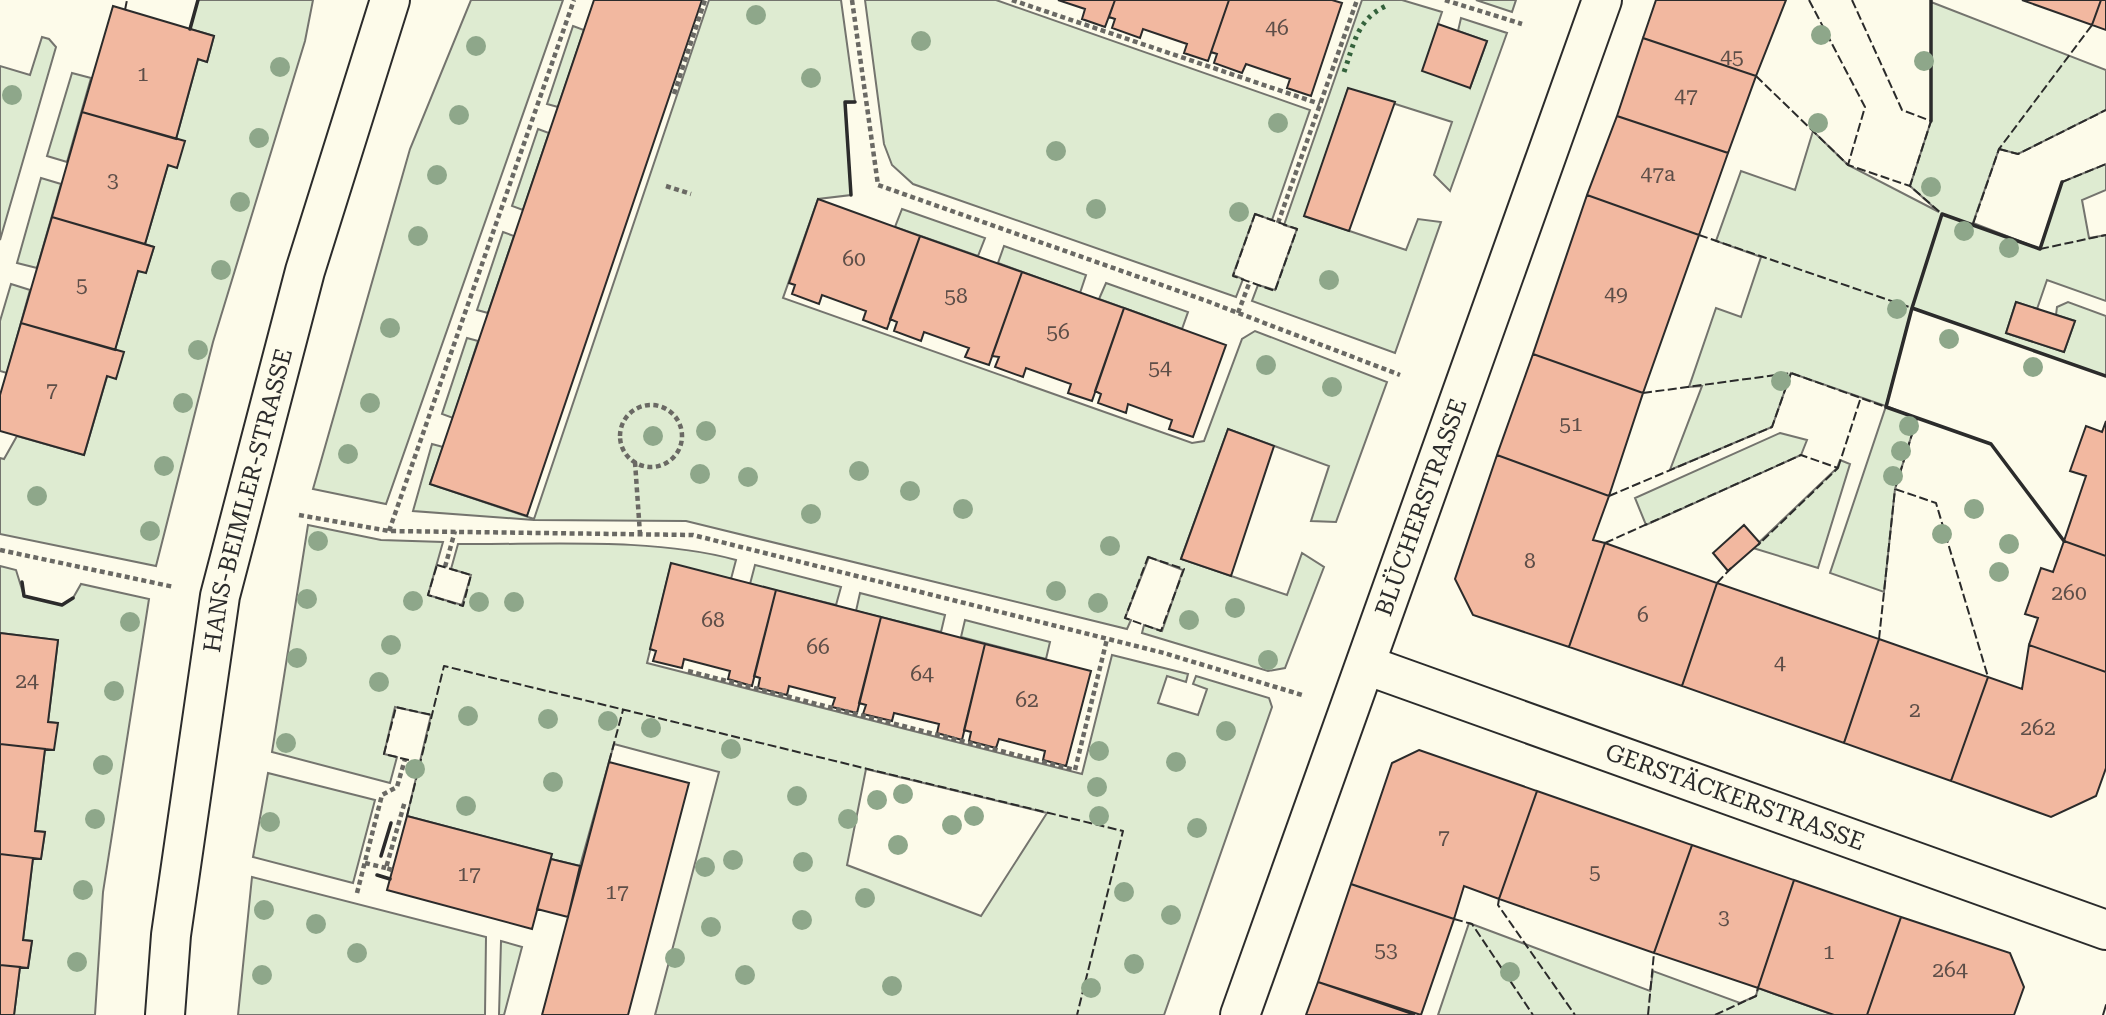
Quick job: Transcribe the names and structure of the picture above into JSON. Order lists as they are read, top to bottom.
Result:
{
  "streets": {
    "street": ["HANS-BEIMLER-STRASSE", "BLÜCHERSTRASSE", "GERSTÄCKERSTRASSE"]
  },
  "crossings": [
    ["BLÜCHERSTRASSE", "GERSTÄCKERSTRASSE"]
  ],
  "house_numbers": [
    "46",
    "45",
    "1",
    "47",
    "47a",
    "3",
    "60",
    "5",
    "49",
    "58",
    "56",
    "54",
    "7",
    "51",
    "8",
    "260",
    "6",
    "68",
    "66",
    "4",
    "64",
    "24",
    "62",
    "2",
    "262",
    "7",
    "5",
    "17",
    "17",
    "3",
    "53",
    "1",
    "264"
  ]
}
